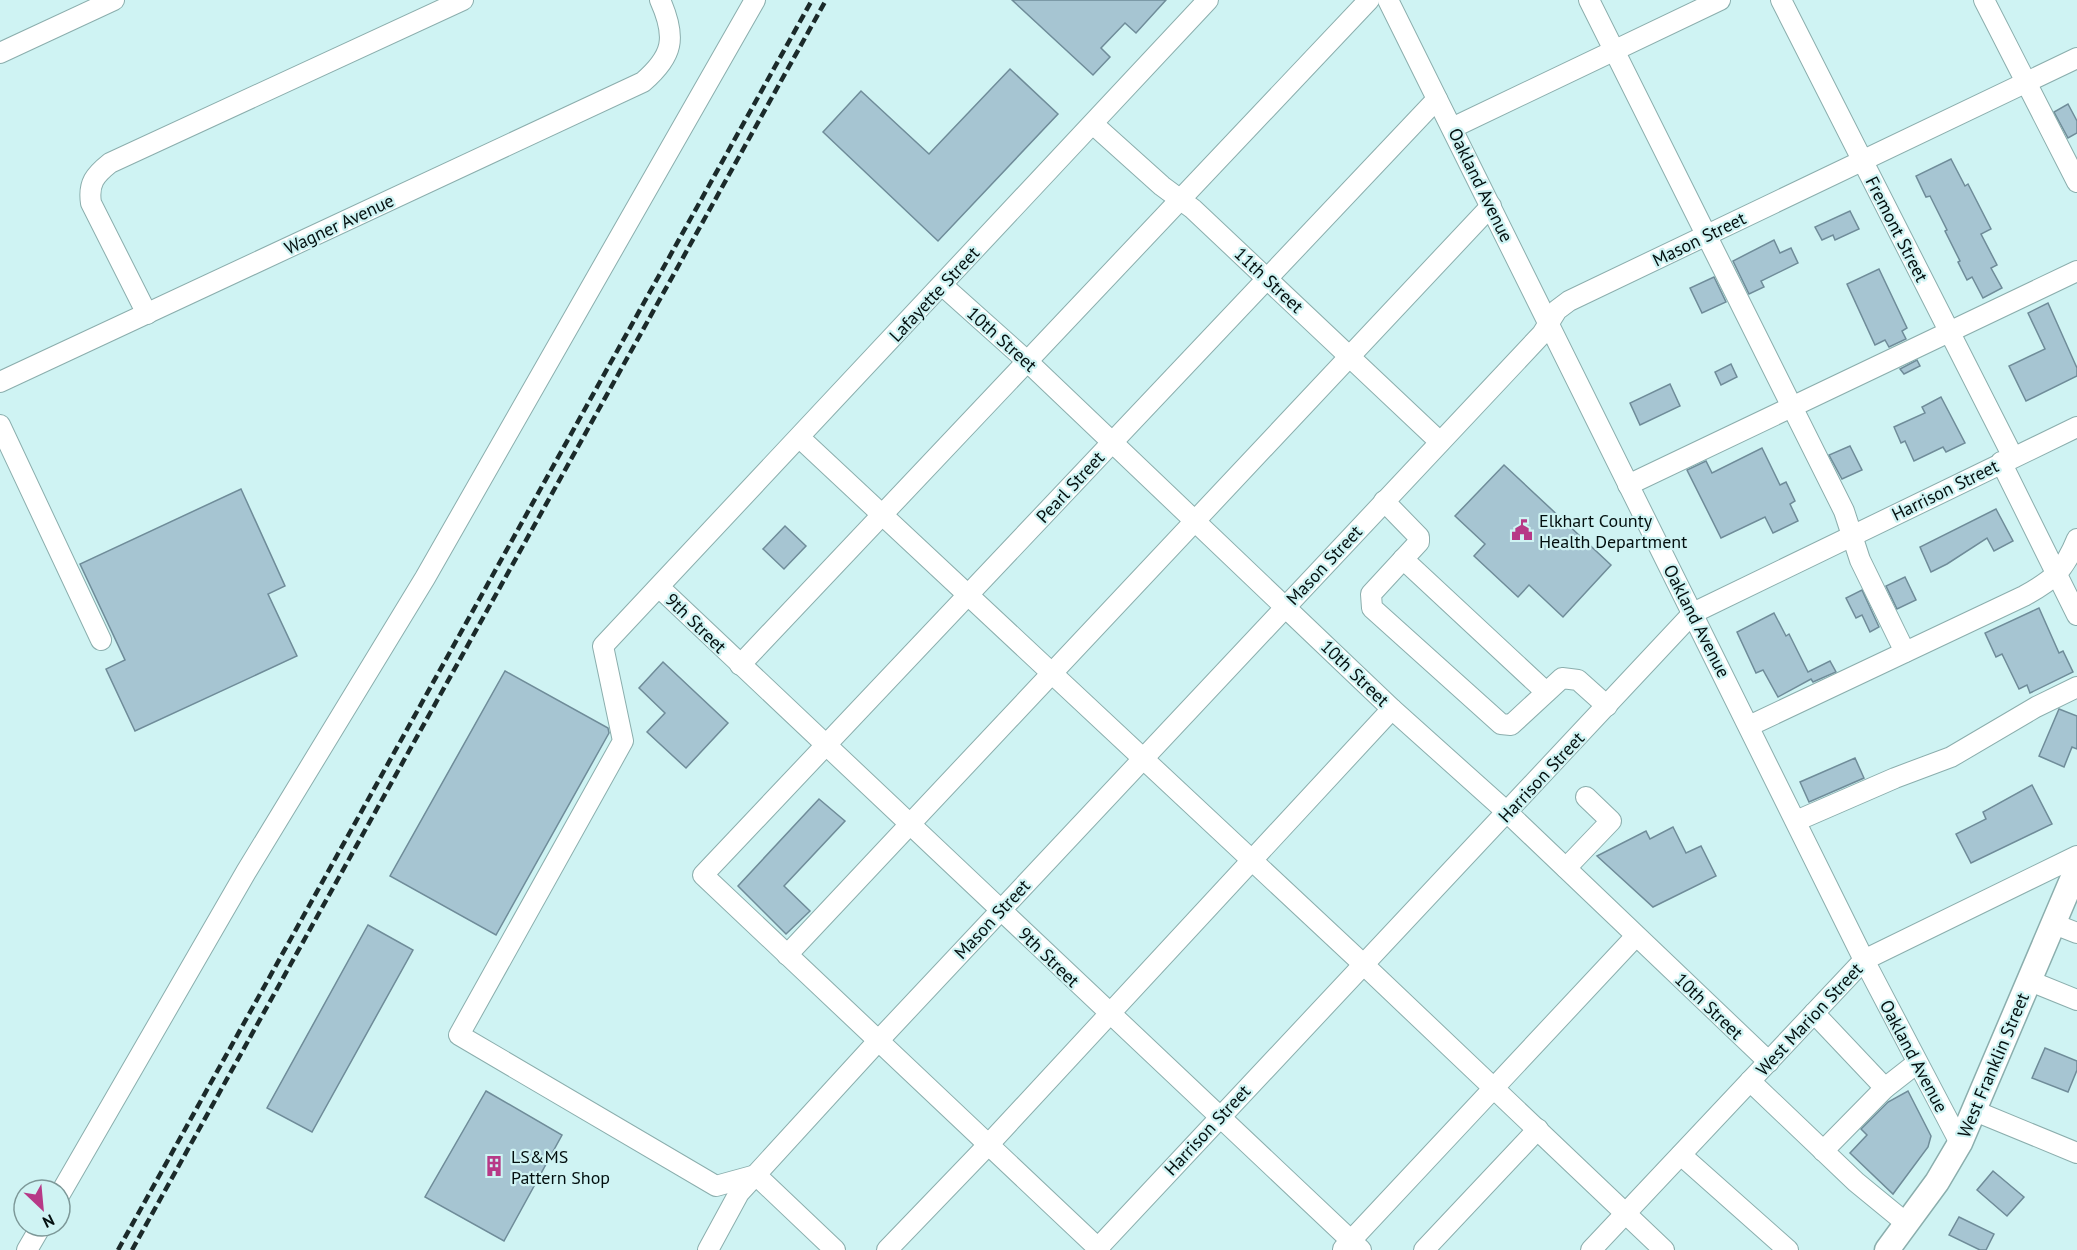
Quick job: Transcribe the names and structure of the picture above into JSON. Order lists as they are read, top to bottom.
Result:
{
  "streets": {
    "main road": ["West Franklin Street"],
    "street": [
      "Oakland Avenue",
      "Wagner Avenue",
      "Fremont Street",
      "Mason Street",
      "11th Street",
      "Lafayette Street",
      "10th Street",
      "Pearl Street",
      "Harrison Street",
      "9th Street",
      "West Marion Street"
    ]
  },
  "crossings": [
    ["Oakland Avenue", "Mason Street"],
    ["Oakland Avenue", "Pearl Street"],
    ["Oakland Avenue", "Harrison Street"],
    ["Oakland Avenue", "West Marion Street"],
    ["Oakland Avenue", "West Franklin Street"],
    ["Fremont Street", "Mason Street"],
    ["Fremont Street", "Harrison Street"],
    ["Mason Street", "11th Street"],
    ["Mason Street", "Lafayette Street"],
    ["Mason Street", "10th Street"],
    ["Mason Street", "9th Street"],
    ["11th Street", "Lafayette Street"],
    ["11th Street", "Pearl Street"],
    ["Lafayette Street", "10th Street"],
    ["Lafayette Street", "9th Street"],
    ["10th Street", "Pearl Street"],
    ["10th Street", "Harrison Street"],
    ["10th Street", "West Marion Street"],
    ["Pearl Street", "9th Street"],
    ["Harrison Street", "9th Street"]
  ],
  "places": {
    "public building": ["Elkhart County Health Department"],
    "building": ["LS&MS Pattern Shop"]
  },
  "north": "bottom right"
}
